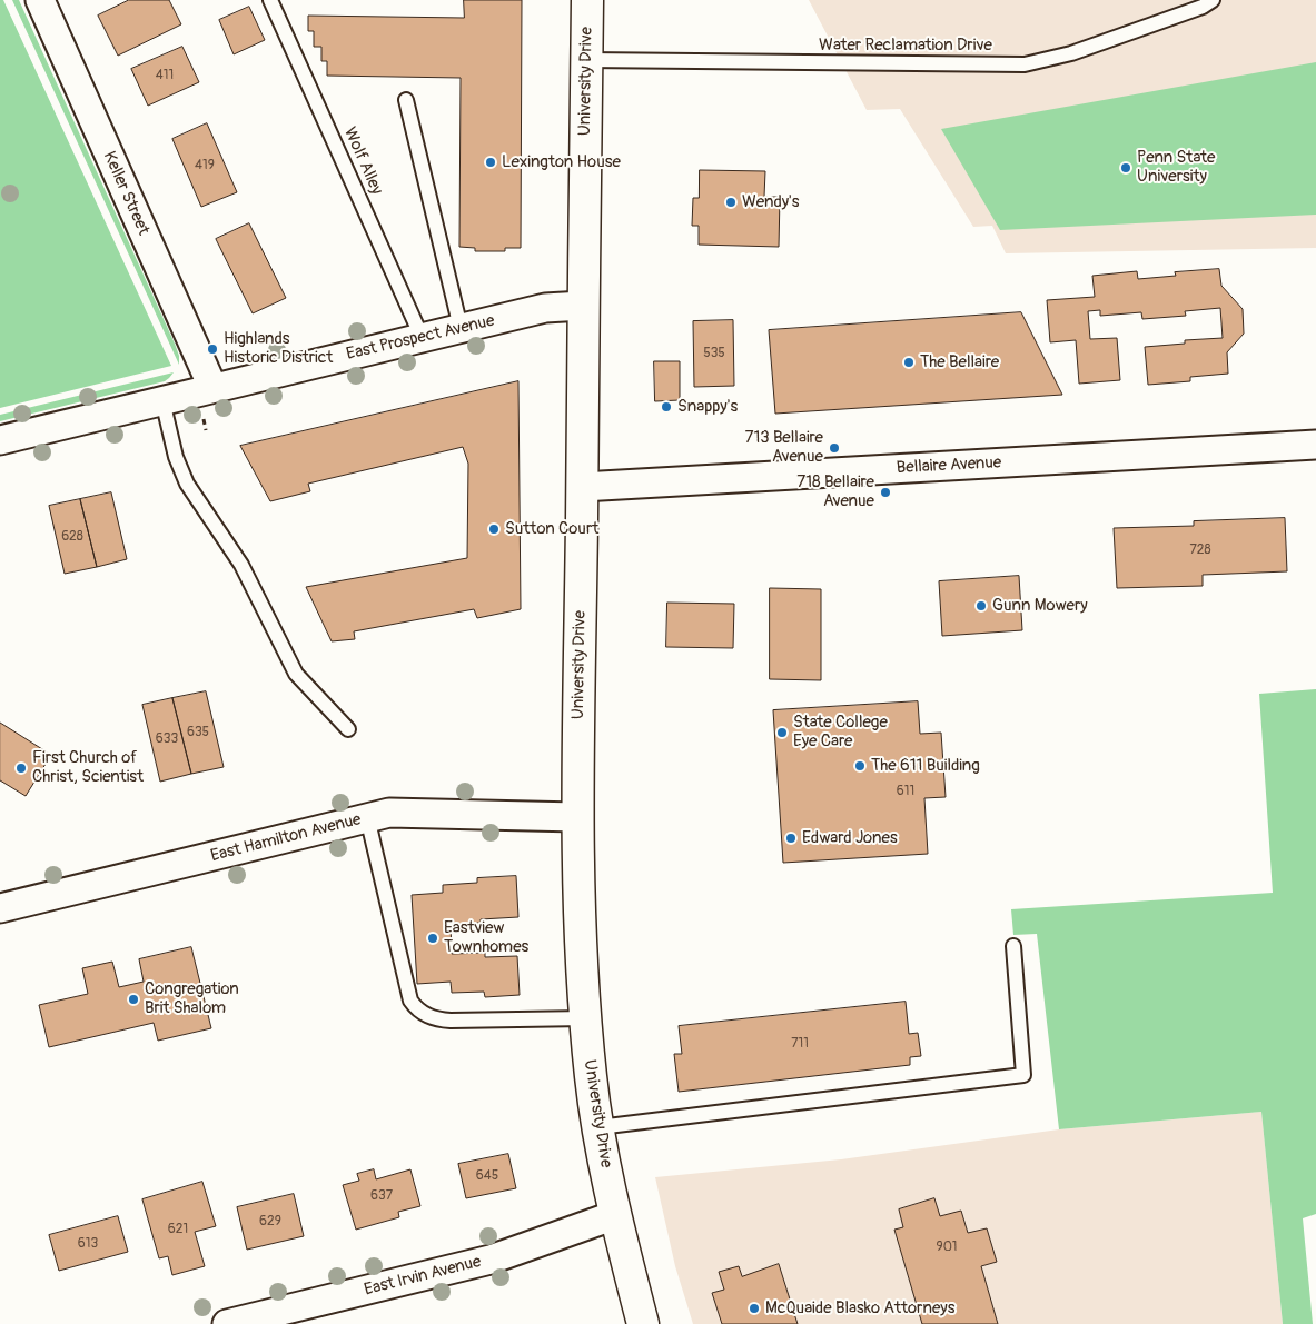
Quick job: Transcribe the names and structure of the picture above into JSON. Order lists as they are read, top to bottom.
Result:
{
  "streets": {
    "main road": ["University Drive"],
    "street": [
      "Keller Street",
      "East Prospect Avenue",
      "Bellaire Avenue",
      "East Hamilton Avenue",
      "East Irvin Avenue"
    ],
    "lane": ["Water Reclamation Drive", "Wolf Alley"]
  },
  "crossings": [
    ["Water Reclamation Drive", "University Drive"],
    ["University Drive", "East Prospect Avenue"],
    ["University Drive", "Bellaire Avenue"],
    ["University Drive", "East Hamilton Avenue"],
    ["University Drive", "East Irvin Avenue"],
    ["Wolf Alley", "East Prospect Avenue"],
    ["Keller Street", "East Prospect Avenue"]
  ],
  "places": [
    "Lexington House",
    "Penn State University",
    "Wendy's",
    "Highlands Historic District",
    "The Bellaire",
    "Snappy's",
    "713 Bellaire Avenue",
    "718 Bellaire Avenue",
    "Sutton Court",
    "Gunn Mowery",
    "State College Eye Care",
    "The 611 Building",
    "First Church of Christ, Scientist",
    "Edward Jones",
    "Eastview Townhomes",
    "Congregation Brit Shalom",
    "McQuaide Blasko Attorneys"
  ],
  "house_numbers": [
    "411",
    "419",
    "535",
    "628",
    "728",
    "635",
    "633",
    "611",
    "711",
    "645",
    "637",
    "629",
    "621",
    "613",
    "901"
  ]
}
